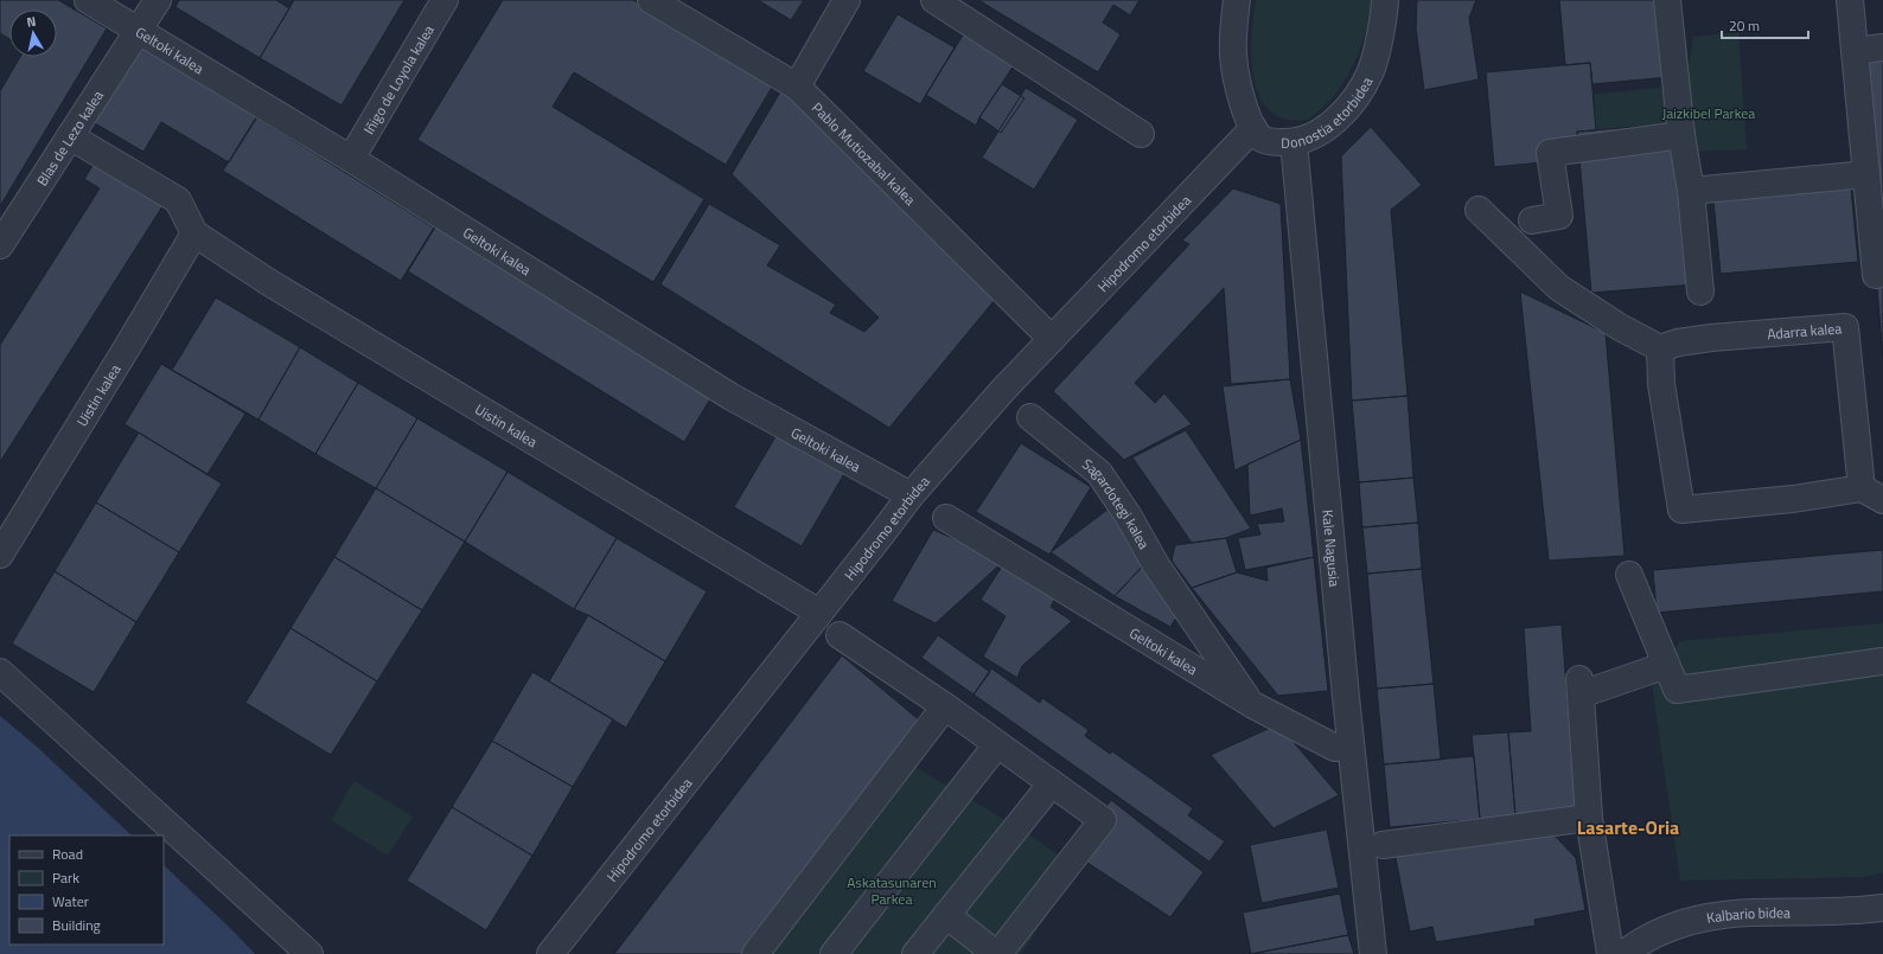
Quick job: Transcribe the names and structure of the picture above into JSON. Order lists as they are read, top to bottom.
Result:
{
  "streets": {
    "street": [
      "Geltoki kalea",
      "Iñigo de Loyola kalea",
      "Donostia etorbidea",
      "Blas de Lezo kalea",
      "Pablo Mutiozabal kalea",
      "Hipodromo etorbidea",
      "Adarra kalea",
      "Uistin kalea",
      "Sagardotegi kalea",
      "Kale Nagusia",
      "Kalbario bidea"
    ]
  },
  "crossings": [
    ["Geltoki kalea", "Iñigo de Loyola kalea"],
    ["Geltoki kalea", "Blas de Lezo kalea"],
    ["Geltoki kalea", "Hipodromo etorbidea"],
    ["Geltoki kalea", "Sagardotegi kalea"],
    ["Donostia etorbidea", "Hipodromo etorbidea"],
    ["Donostia etorbidea", "Kale Nagusia"],
    ["Pablo Mutiozabal kalea", "Hipodromo etorbidea"],
    ["Hipodromo etorbidea", "Uistin kalea"]
  ],
  "districts": ["Lasarte-Oria"],
  "parks": ["Jaizkibel Parkea", "Askatasunaren Parkea"],
  "legend": [
    "Road",
    "Park",
    "Water",
    "Building"
  ],
  "scale_bar": "20 m",
  "north": "top"
}
